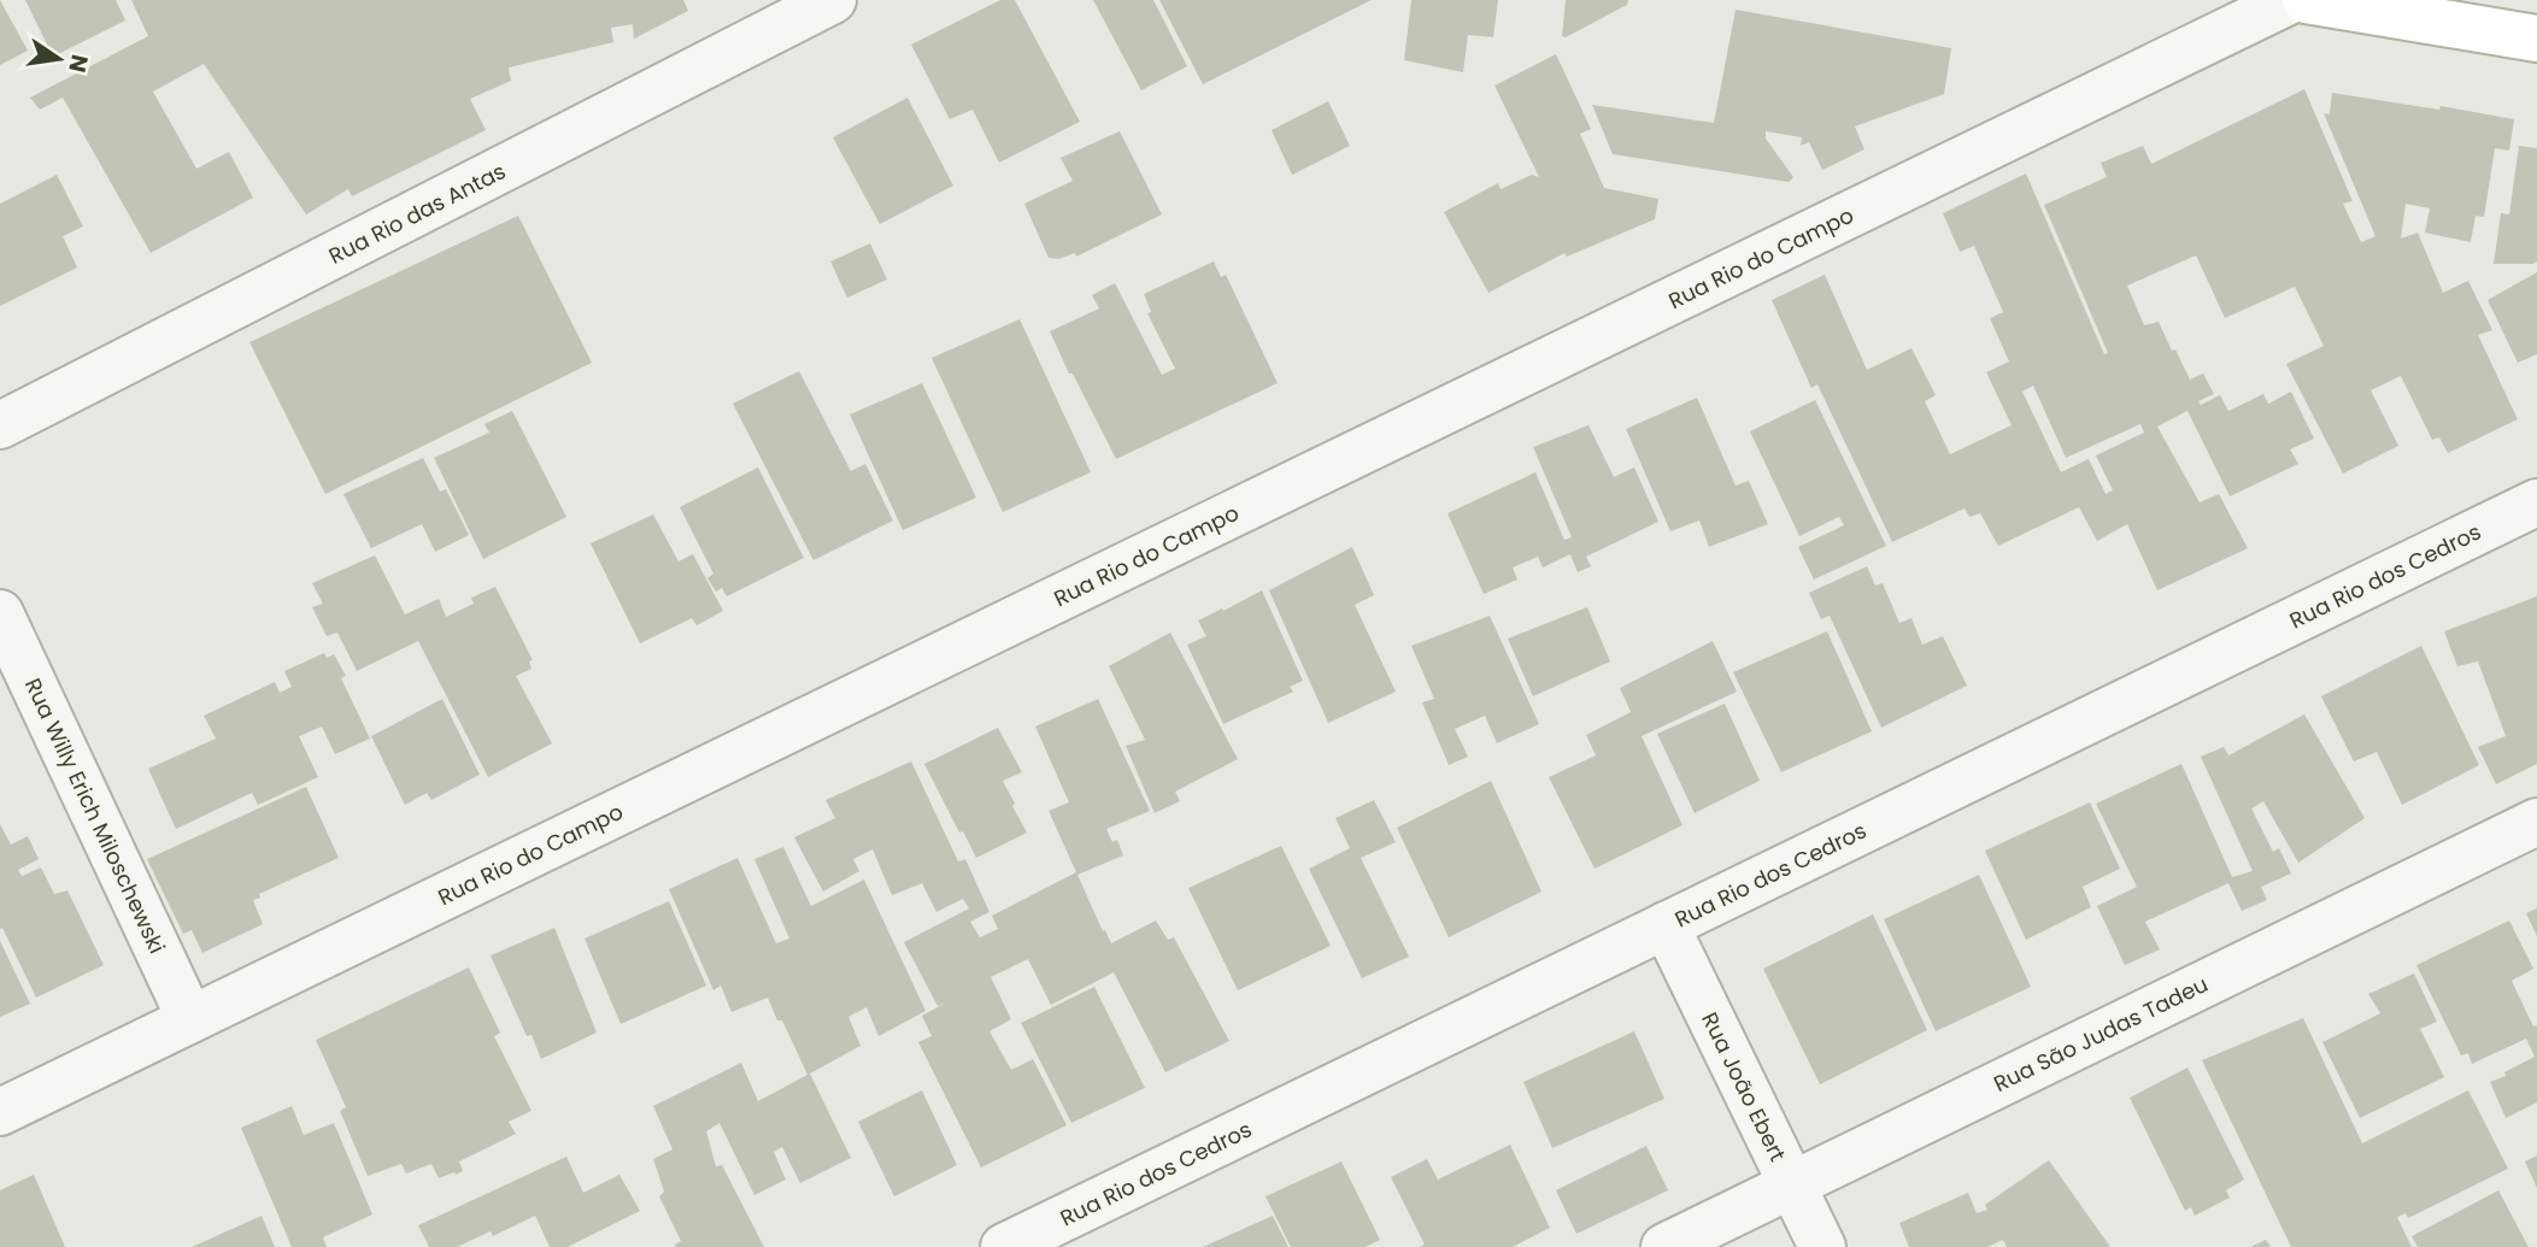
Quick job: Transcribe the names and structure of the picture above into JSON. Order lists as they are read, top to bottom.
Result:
{
  "streets": {
    "street": [
      "Rua Rio das Antas",
      "Rua Rio do Campo",
      "Rua Rio dos Cedros",
      "Rua Willy Erich Miloschewski",
      "Rua São Judas Tadeu",
      "Rua João Ebert"
    ]
  },
  "crossings": [
    ["Rua Rio do Campo", "Rua Willy Erich Miloschewski"],
    ["Rua Rio dos Cedros", "Rua João Ebert"],
    ["Rua São Judas Tadeu", "Rua João Ebert"]
  ],
  "north": "right"
}
